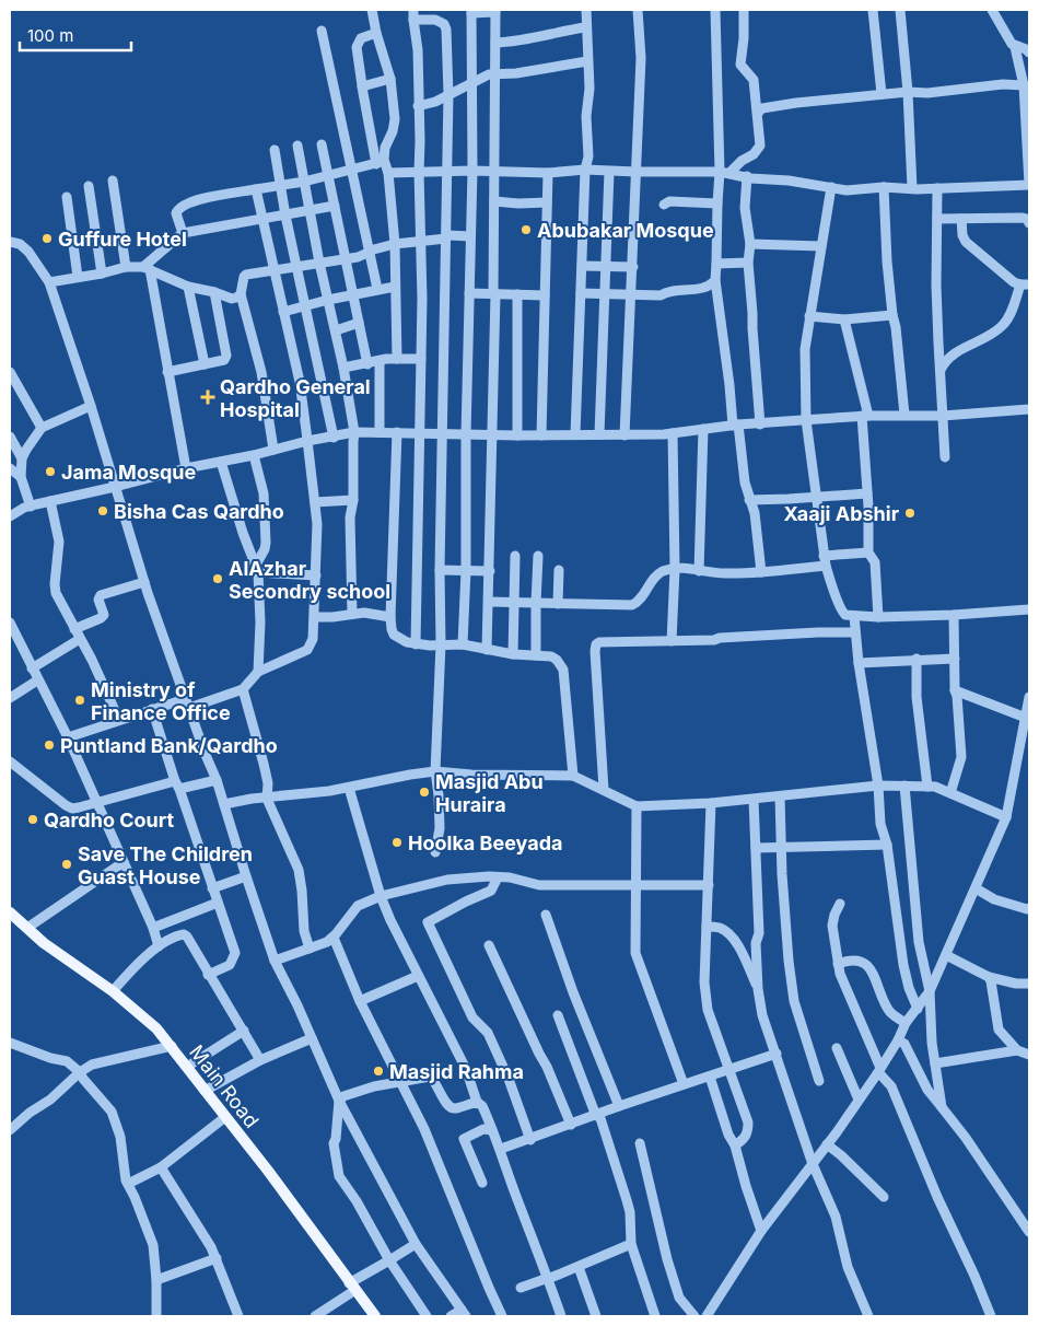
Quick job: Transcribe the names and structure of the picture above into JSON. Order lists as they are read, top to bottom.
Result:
{
  "streets": {
    "main road": ["Main Road"]
  },
  "places": {
    "other": [
      "Abubakar Mosque",
      "Guffure Hotel",
      "Jama Mosque",
      "Bisha Cas Qardho",
      "Xaaji Abshir",
      "AlAzhar Secondry school",
      "Ministry of Finance Office",
      "Puntland Bank/Qardho",
      "Masjid Abu Huraira",
      "Qardho Court",
      "Hoolka Beeyada",
      "Save The Children Guast House",
      "Masjid Rahma"
    ],
    "health": ["Qardho General Hospital"]
  },
  "scale_bar": "100 m"
}
